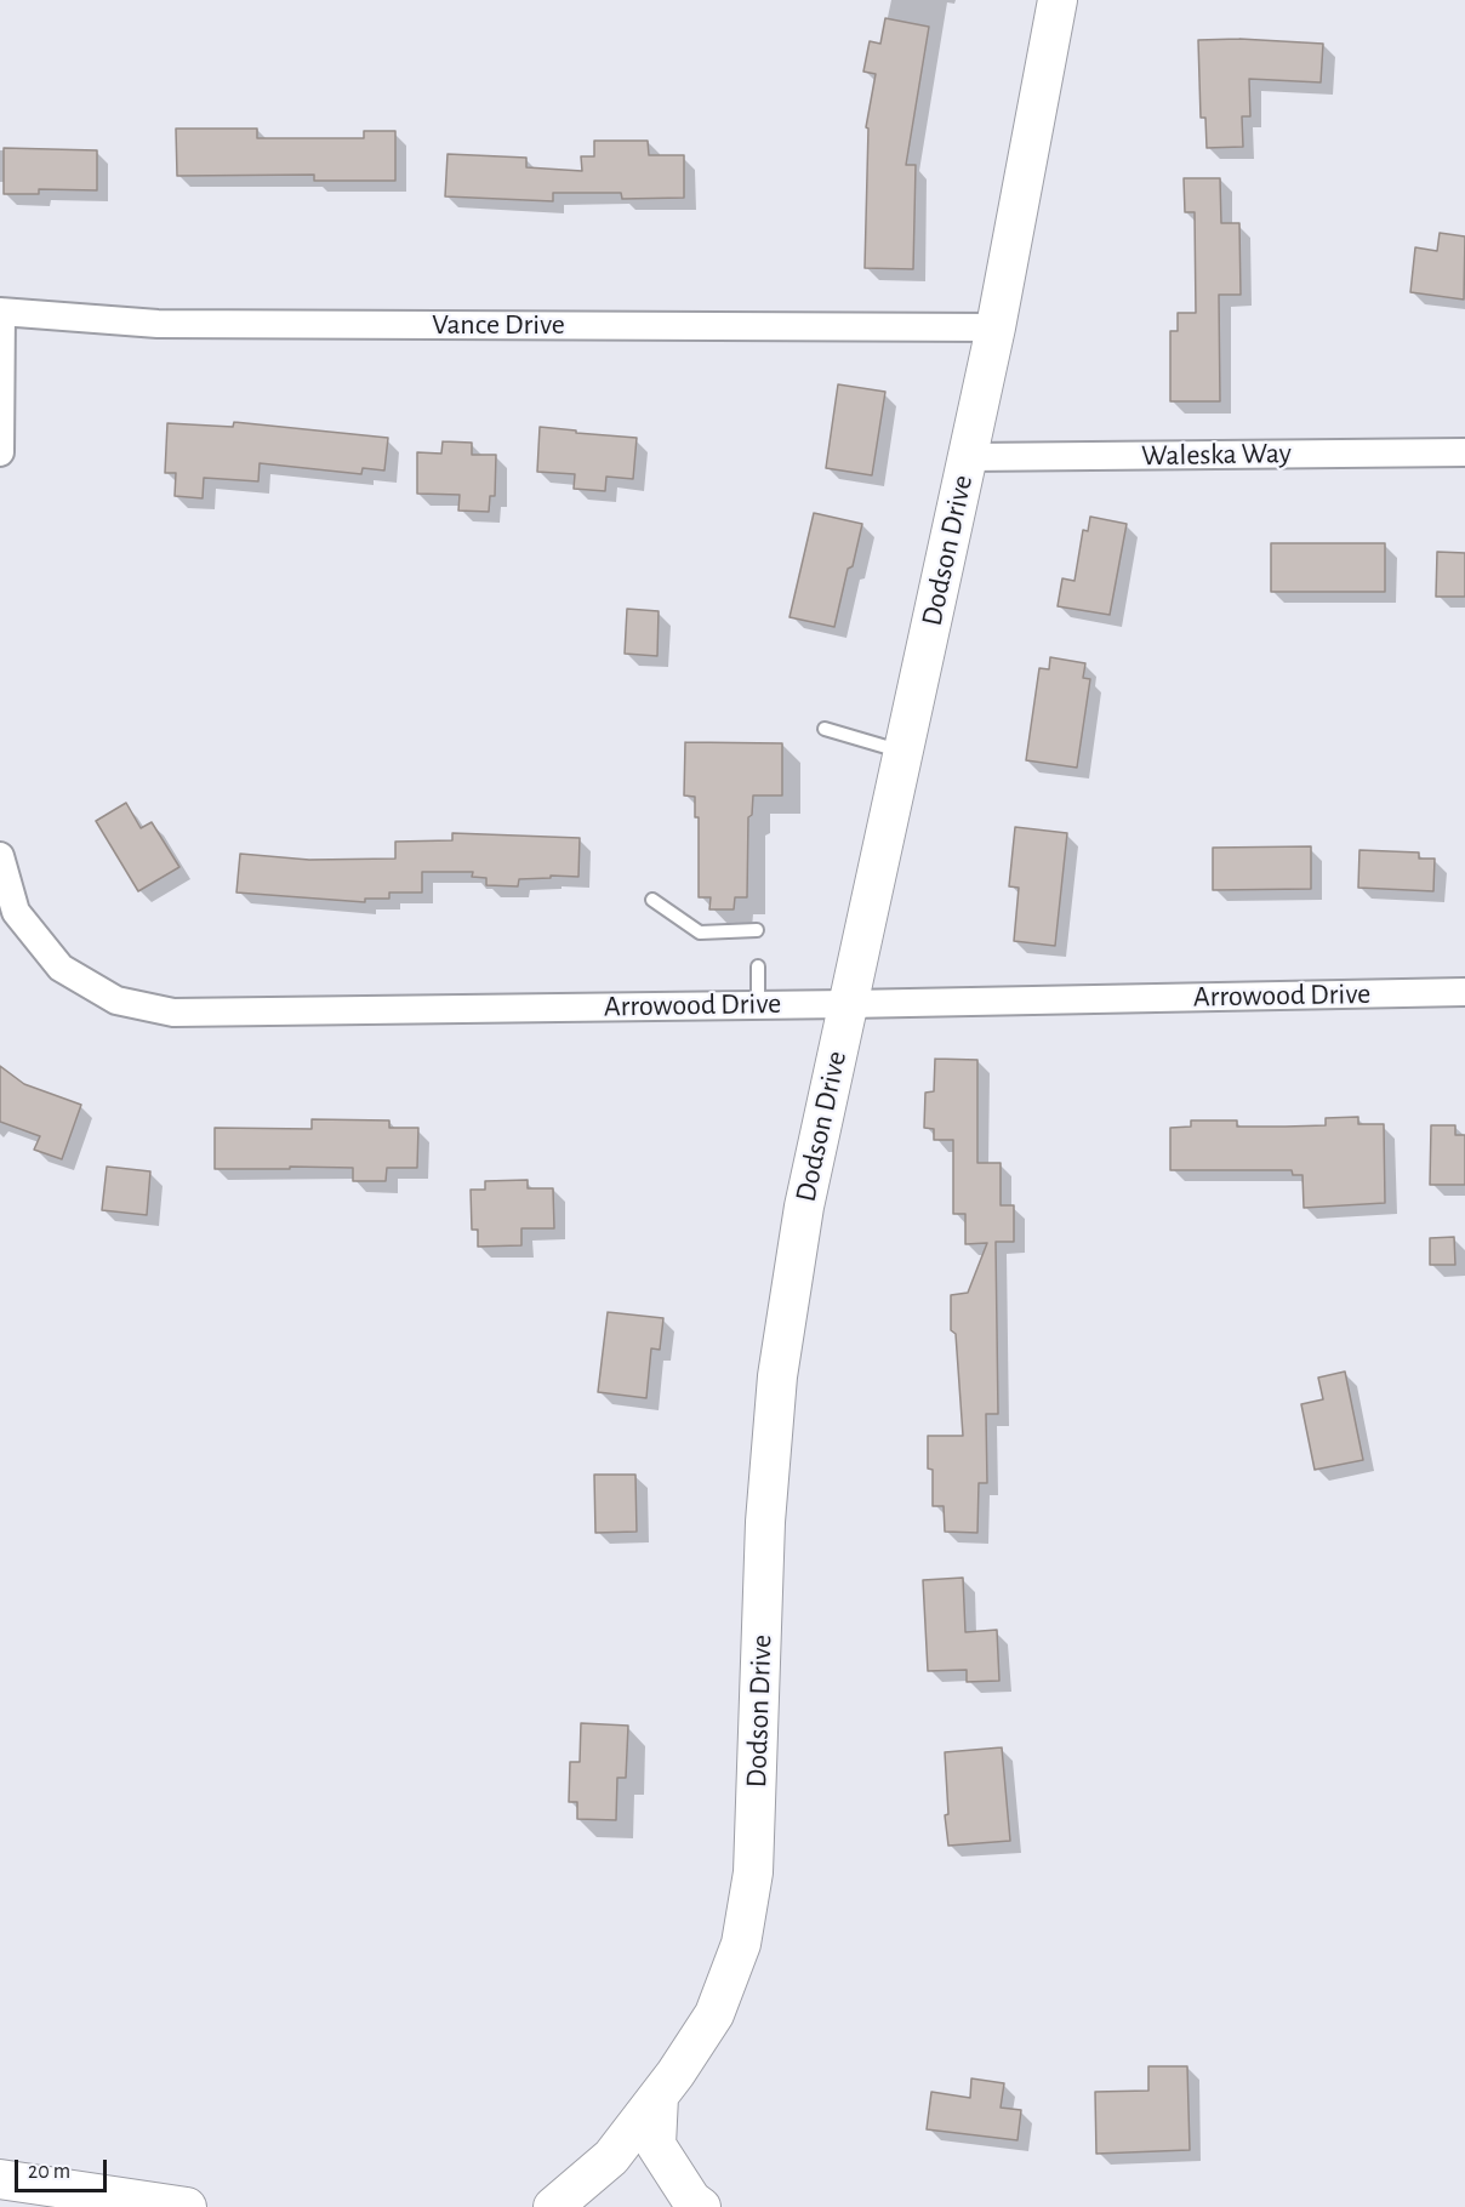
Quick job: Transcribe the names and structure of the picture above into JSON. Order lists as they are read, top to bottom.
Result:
{
  "streets": {
    "street": [
      "Vance Drive",
      "Waleska Way",
      "Dodson Drive",
      "Arrowood Drive"
    ]
  },
  "crossings": [
    ["Vance Drive", "Dodson Drive"],
    ["Waleska Way", "Dodson Drive"],
    ["Dodson Drive", "Arrowood Drive"]
  ],
  "scale_bar": "20 m"
}
